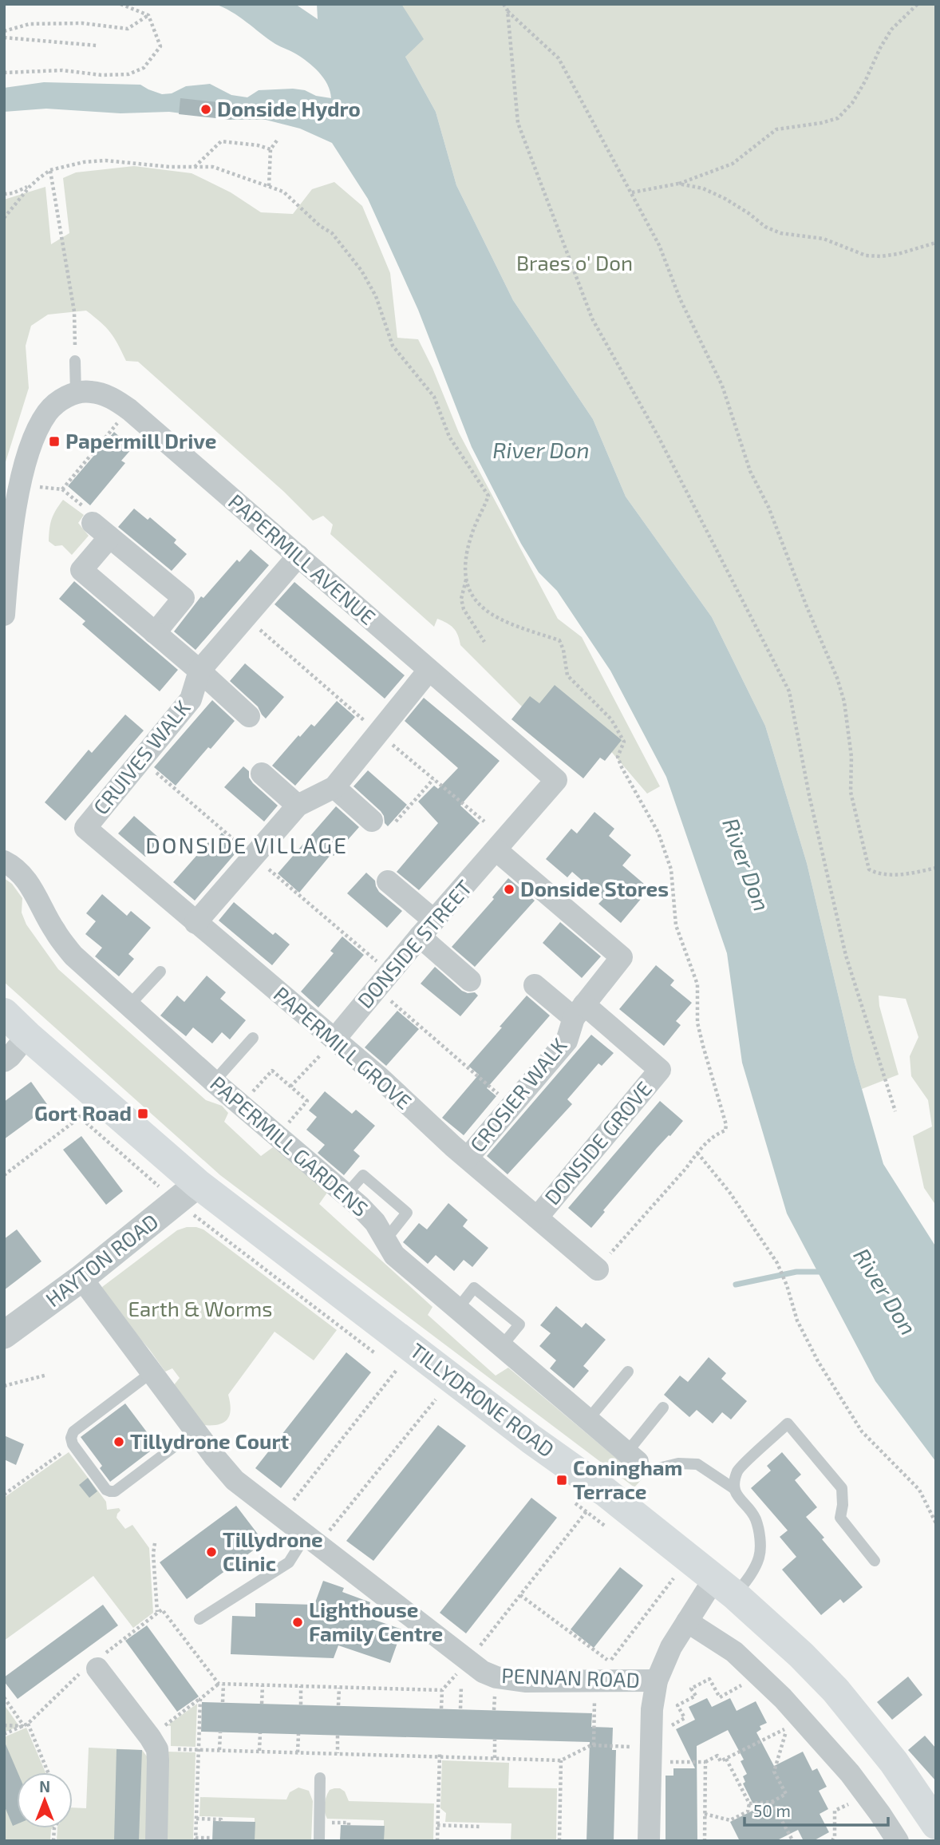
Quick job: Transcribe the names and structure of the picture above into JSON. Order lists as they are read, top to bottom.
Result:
{
  "streets": {
    "main road": ["TILLYDRONE ROAD"],
    "street": [
      "PAPERMILL AVENUE",
      "CRUIVES WALK",
      "DONSIDE STREET",
      "PAPERMILL GROVE",
      "CROSIER WALK",
      "DONSIDE GROVE",
      "PAPERMILL GARDENS",
      "HAYTON ROAD",
      "PENNAN ROAD"
    ]
  },
  "crossings": [
    ["PAPERMILL AVENUE", "CRUIVES WALK"],
    ["PAPERMILL AVENUE", "DONSIDE STREET"],
    ["CRUIVES WALK", "PAPERMILL GROVE"],
    ["DONSIDE STREET", "PAPERMILL GROVE"],
    ["DONSIDE STREET", "CROSIER WALK"],
    ["PAPERMILL GROVE", "CROSIER WALK"],
    ["PAPERMILL GROVE", "DONSIDE GROVE"],
    ["CROSIER WALK", "DONSIDE GROVE"],
    ["HAYTON ROAD", "TILLYDRONE ROAD"],
    ["HAYTON ROAD", "PENNAN ROAD"]
  ],
  "districts": ["DONSIDE VILLAGE"],
  "water": ["River Don"],
  "parks": ["Braes o' Don", "Earth & Worms"],
  "places": {
    "other": [
      "Donside Hydro",
      "Donside Stores",
      "Tillydrone Court",
      "Tillydrone Clinic",
      "Lighthouse Family Centre"
    ],
    "transit": ["Papermill Drive", "Gort Road", "Coningham Terrace"]
  },
  "scale_bar": "50 m",
  "north": "top"
}
